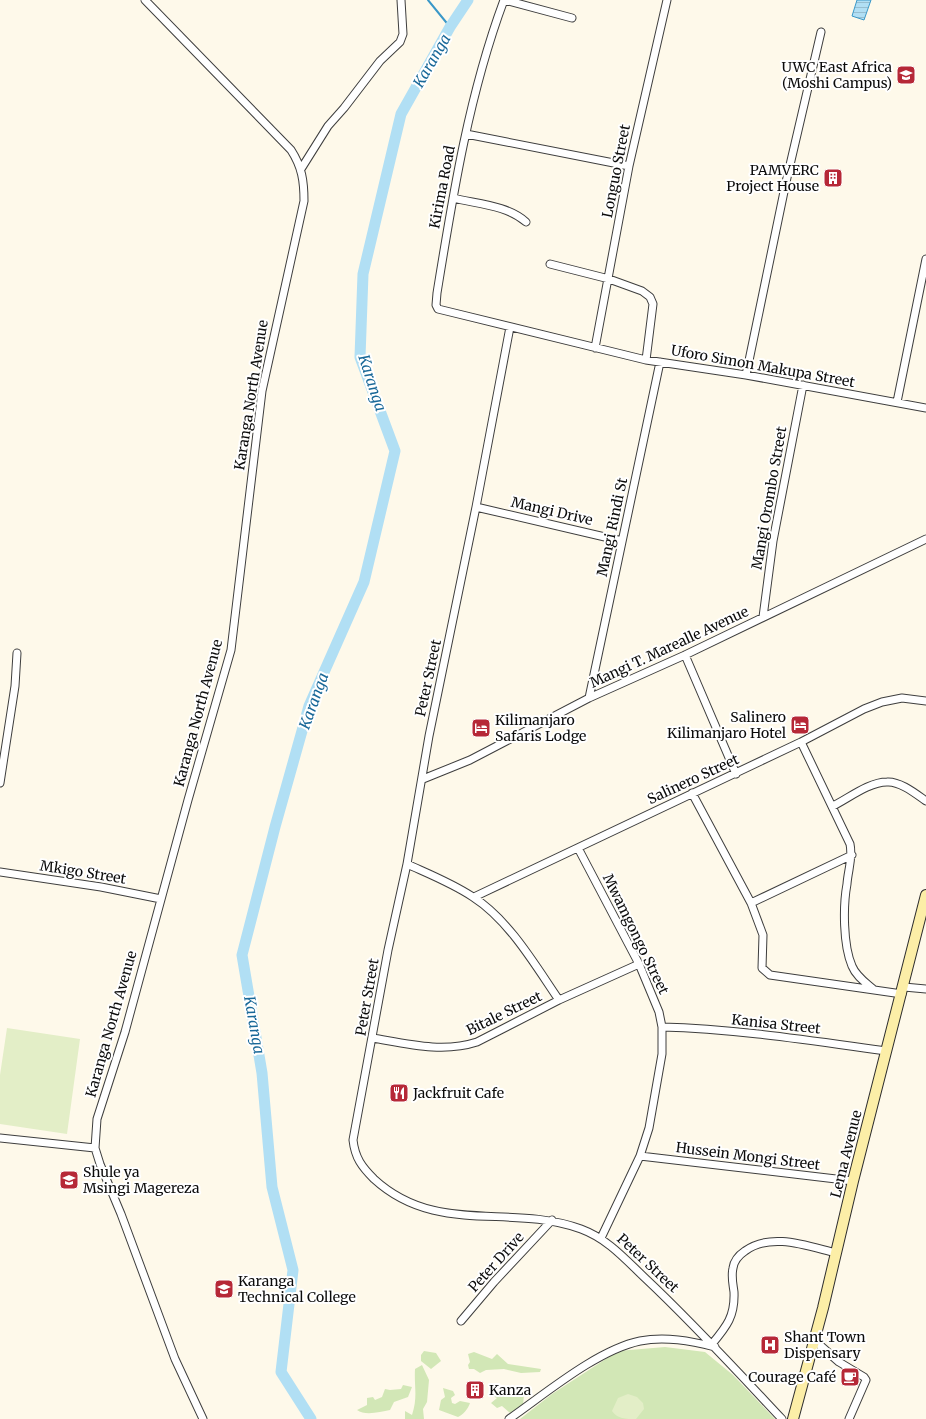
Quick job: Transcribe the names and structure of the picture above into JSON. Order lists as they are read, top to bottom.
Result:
{
  "streets": {
    "main road": ["Lema Avenue"],
    "street": [
      "Longuo Street",
      "Kirima Road",
      "Uforo Simon Makupa Street",
      "Karanga North Avenue",
      "Mangi Orombo Street",
      "Mangi Drive",
      "Mangi Rindi St",
      "Mangi T. Marealle Avenue",
      "Peter Street",
      "Salinero Street",
      "Mkigo Street",
      "Mwamgongo Street",
      "Bitale Street",
      "Kanisa Street",
      "Hussein Mongi Street",
      "Peter Drive"
    ]
  },
  "crossings": [
    ["Longuo Street", "Uforo Simon Makupa Street"],
    ["Kirima Road", "Uforo Simon Makupa Street"],
    ["Kirima Road", "Peter Street"],
    ["Uforo Simon Makupa Street", "Mangi Orombo Street"],
    ["Uforo Simon Makupa Street", "Mangi Rindi St"],
    ["Uforo Simon Makupa Street", "Peter Street"],
    ["Karanga North Avenue", "Mkigo Street"],
    ["Mangi Orombo Street", "Mangi T. Marealle Avenue"],
    ["Mangi Drive", "Mangi Rindi St"],
    ["Mangi Drive", "Peter Street"],
    ["Mangi Rindi St", "Mangi T. Marealle Avenue"],
    ["Mangi T. Marealle Avenue", "Peter Street"],
    ["Peter Street", "Mwamgongo Street"],
    ["Peter Street", "Bitale Street"],
    ["Peter Street", "Peter Drive"],
    ["Salinero Street", "Mwamgongo Street"],
    ["Mwamgongo Street", "Bitale Street"],
    ["Mwamgongo Street", "Kanisa Street"],
    ["Mwamgongo Street", "Hussein Mongi Street"],
    ["Kanisa Street", "Lema Avenue"],
    ["Lema Avenue", "Hussein Mongi Street"]
  ],
  "water": ["Karanga"],
  "places": {
    "school or university": ["UWC East Africa (Moshi Campus)", "Shule ya Msingi Magereza", "Karanga Technical College"],
    "building": ["PAMVERC Project House", "Kanza"],
    "hotel": ["Salinero Kilimanjaro Hotel", "Kilimanjaro Safaris Lodge"],
    "restaurant": ["Jackfruit Cafe"],
    "hospital": ["Shant Town Dispensary"],
    "cafe": ["Courage Café"]
  }
}
